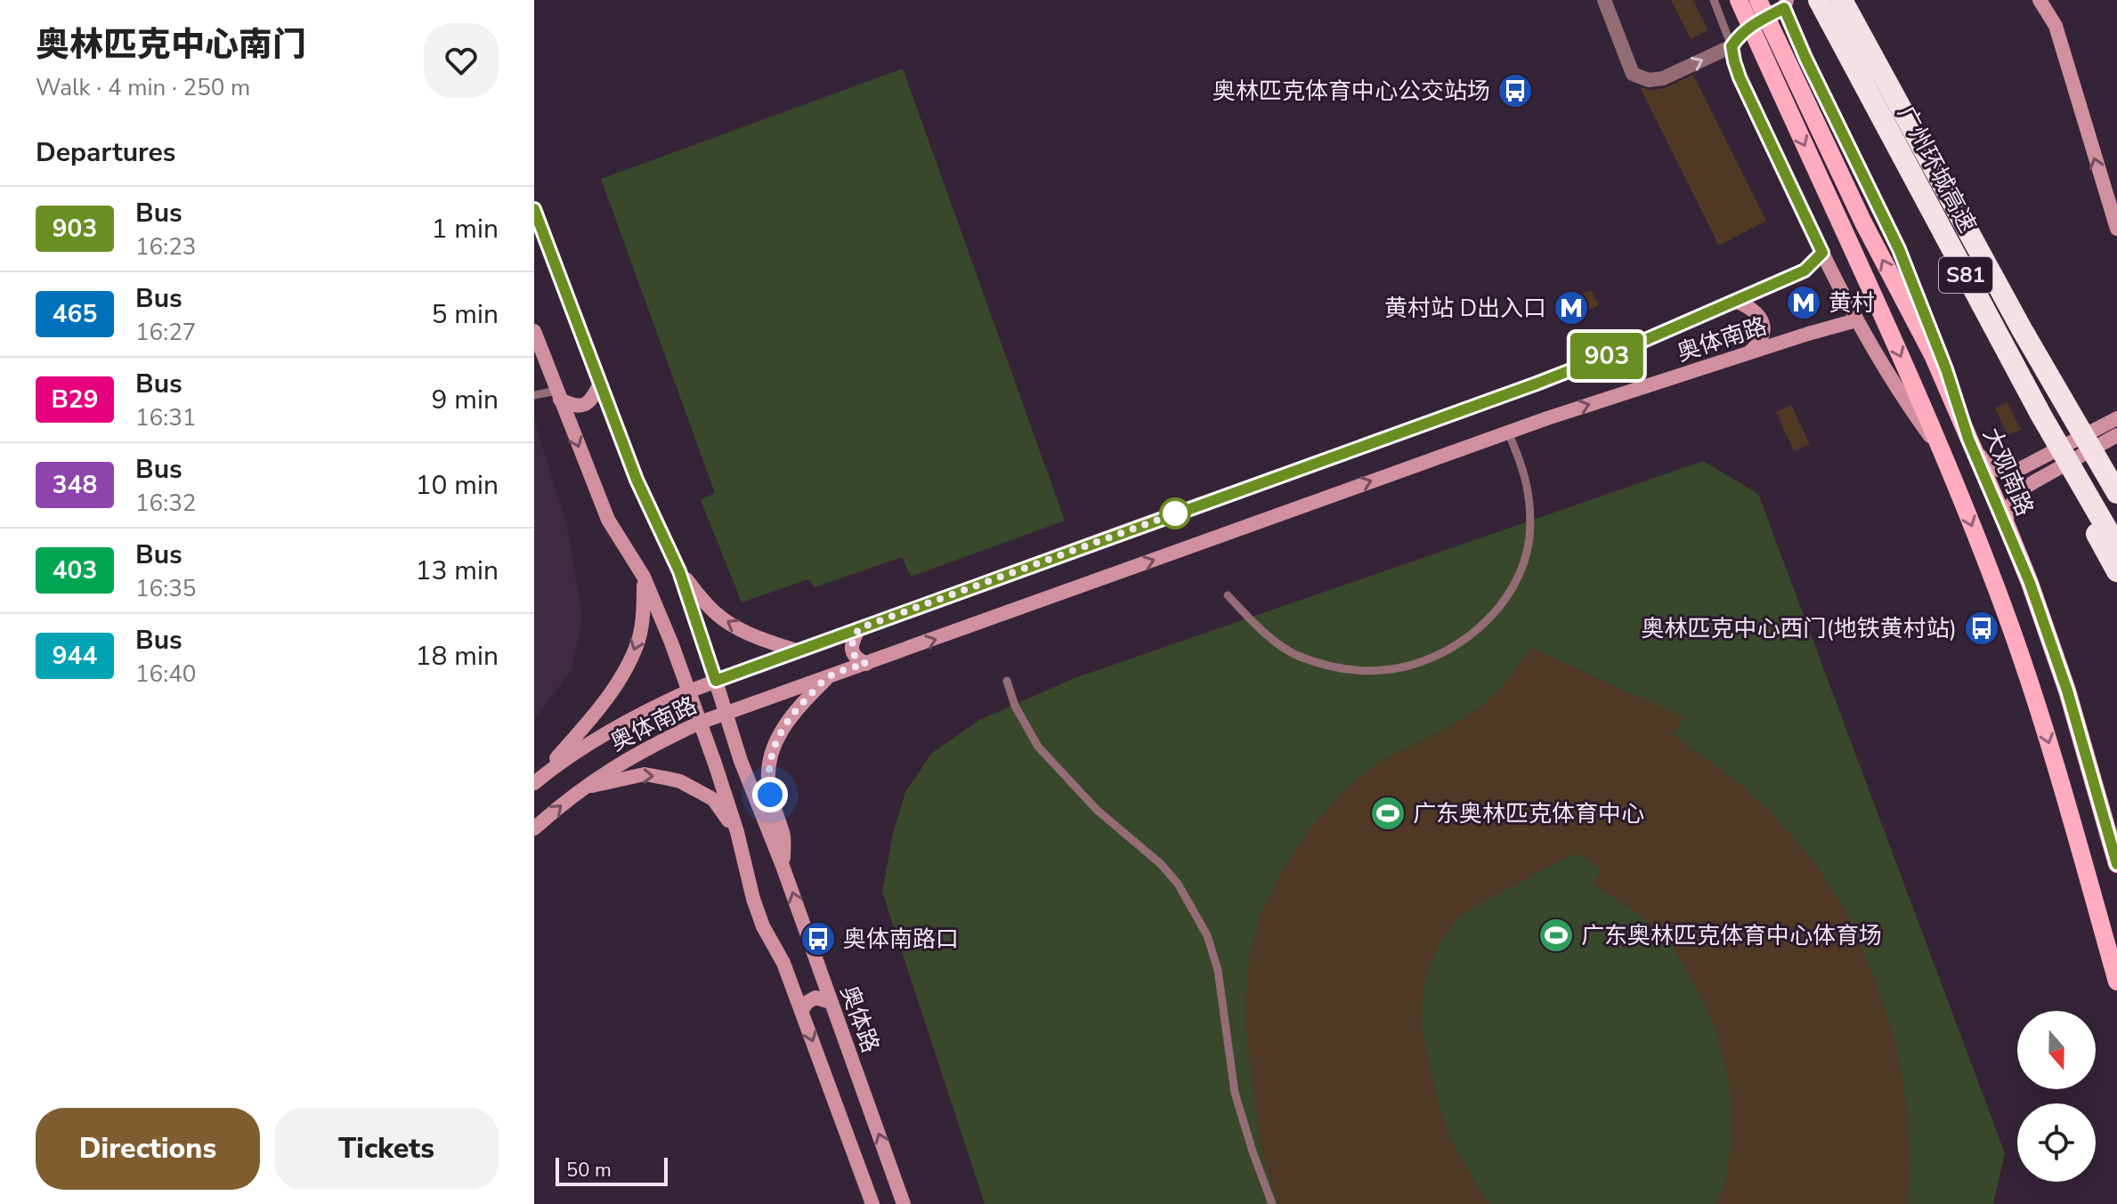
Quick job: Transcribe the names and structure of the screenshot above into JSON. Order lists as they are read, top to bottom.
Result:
{
  "streets": {
    "highway": ["广州环城高速", "S81"],
    "main road": ["大观南路"],
    "street": ["奥体南路", "奥体路"]
  },
  "crossings": [
    ["奥体南路", "奥体路"]
  ],
  "places": {
    "bus stop": ["奥林匹克体育中心公交站场", "奥林匹克中心西门(地铁黄村站)", "奥体南路口"],
    "metro station": ["黄村", "黄村站 D出入口"],
    "sports": ["广东奥林匹克体育中心", "广东奥林匹克体育中心体育场"]
  },
  "lines": ["bus line 903"],
  "scale_bar": "50 m",
  "north": "bottom",
  "page": {
    "heading": [
      ["奥林匹克中心南门", "Walk · 4 min · 250 m"],
      "Departures"
    ],
    "on_map": "903",
    "list": [
      {
        "mark": "903",
        "name": "Bus",
        "note": "16:23",
        "value": "1 min"
      },
      {
        "mark": "465",
        "name": "Bus",
        "note": "16:27",
        "value": "5 min"
      },
      {
        "mark": "B29",
        "name": "Bus",
        "note": "16:31",
        "value": "9 min"
      },
      {
        "mark": "348",
        "name": "Bus",
        "note": "16:32",
        "value": "10 min"
      },
      {
        "mark": "403",
        "name": "Bus",
        "note": "16:35",
        "value": "13 min"
      },
      {
        "mark": "944",
        "name": "Bus",
        "note": "16:40",
        "value": "18 min"
      }
    ],
    "buttons": ["Directions", "Tickets"],
    "scale": "50 m"
  }
}
